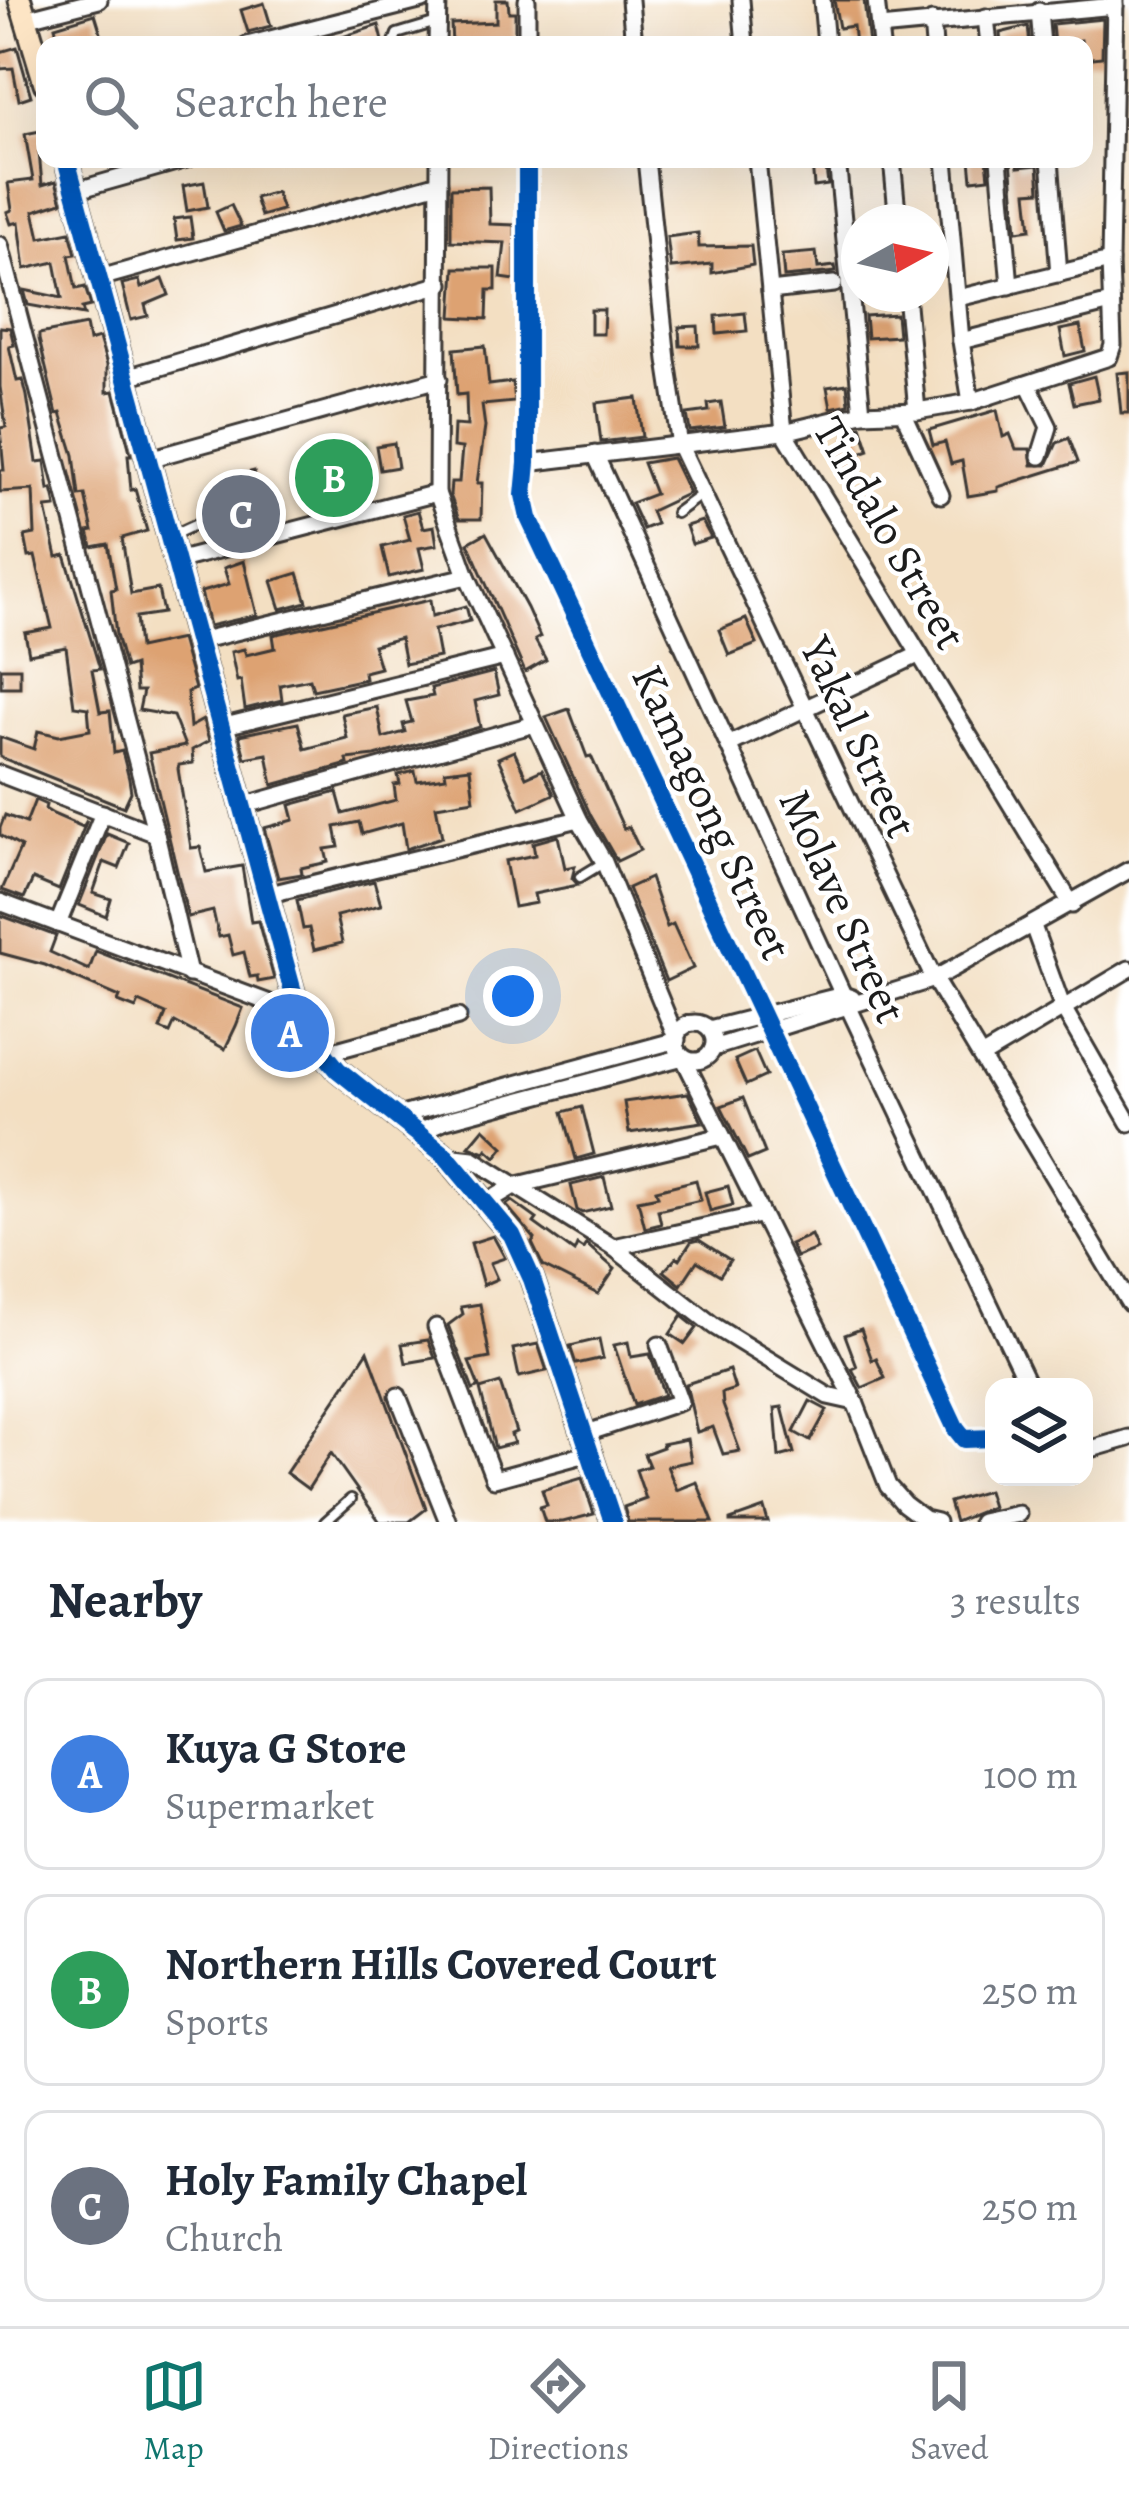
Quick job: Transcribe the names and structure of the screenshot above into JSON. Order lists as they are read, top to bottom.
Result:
{
  "streets": {
    "street": [
      "Tindalo Street",
      "Yakal Street",
      "Kamagong Street",
      "Molave Street"
    ]
  },
  "north": "right",
  "page": {
    "search": "Search here",
    "pins": ["B", "C", "A"],
    "heading": ["Nearby", "3 results"],
    "list": [
      {
        "mark": "A",
        "name": "Kuya G Store",
        "note": "Supermarket",
        "value": "100 m"
      },
      {
        "mark": "B",
        "name": "Northern Hills Covered Court",
        "note": "Sports",
        "value": "250 m"
      },
      {
        "mark": "C",
        "name": "Holy Family Chapel",
        "note": "Church",
        "value": "250 m"
      }
    ],
    "nav": ["Map", "Directions", "Saved"]
  }
}
